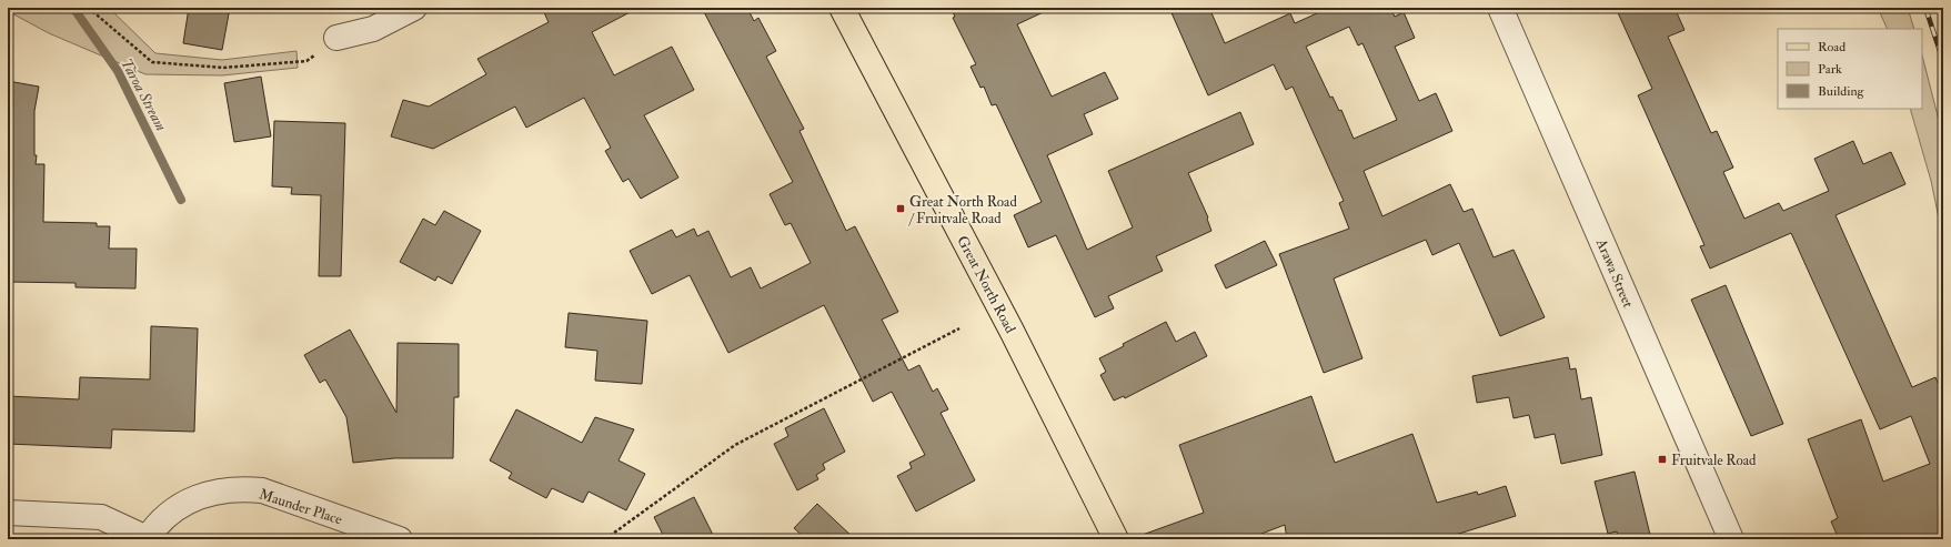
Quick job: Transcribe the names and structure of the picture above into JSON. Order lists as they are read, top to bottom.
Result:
{
  "streets": {
    "main road": ["Great North Road"],
    "street": ["Arawa Street", "Maunder Place"]
  },
  "water": ["Tāroa Stream"],
  "places": {
    "transit": ["Great North Road / Fruitvale Road", "Fruitvale Road"]
  },
  "legend": ["Road", "Park", "Building"]
}
